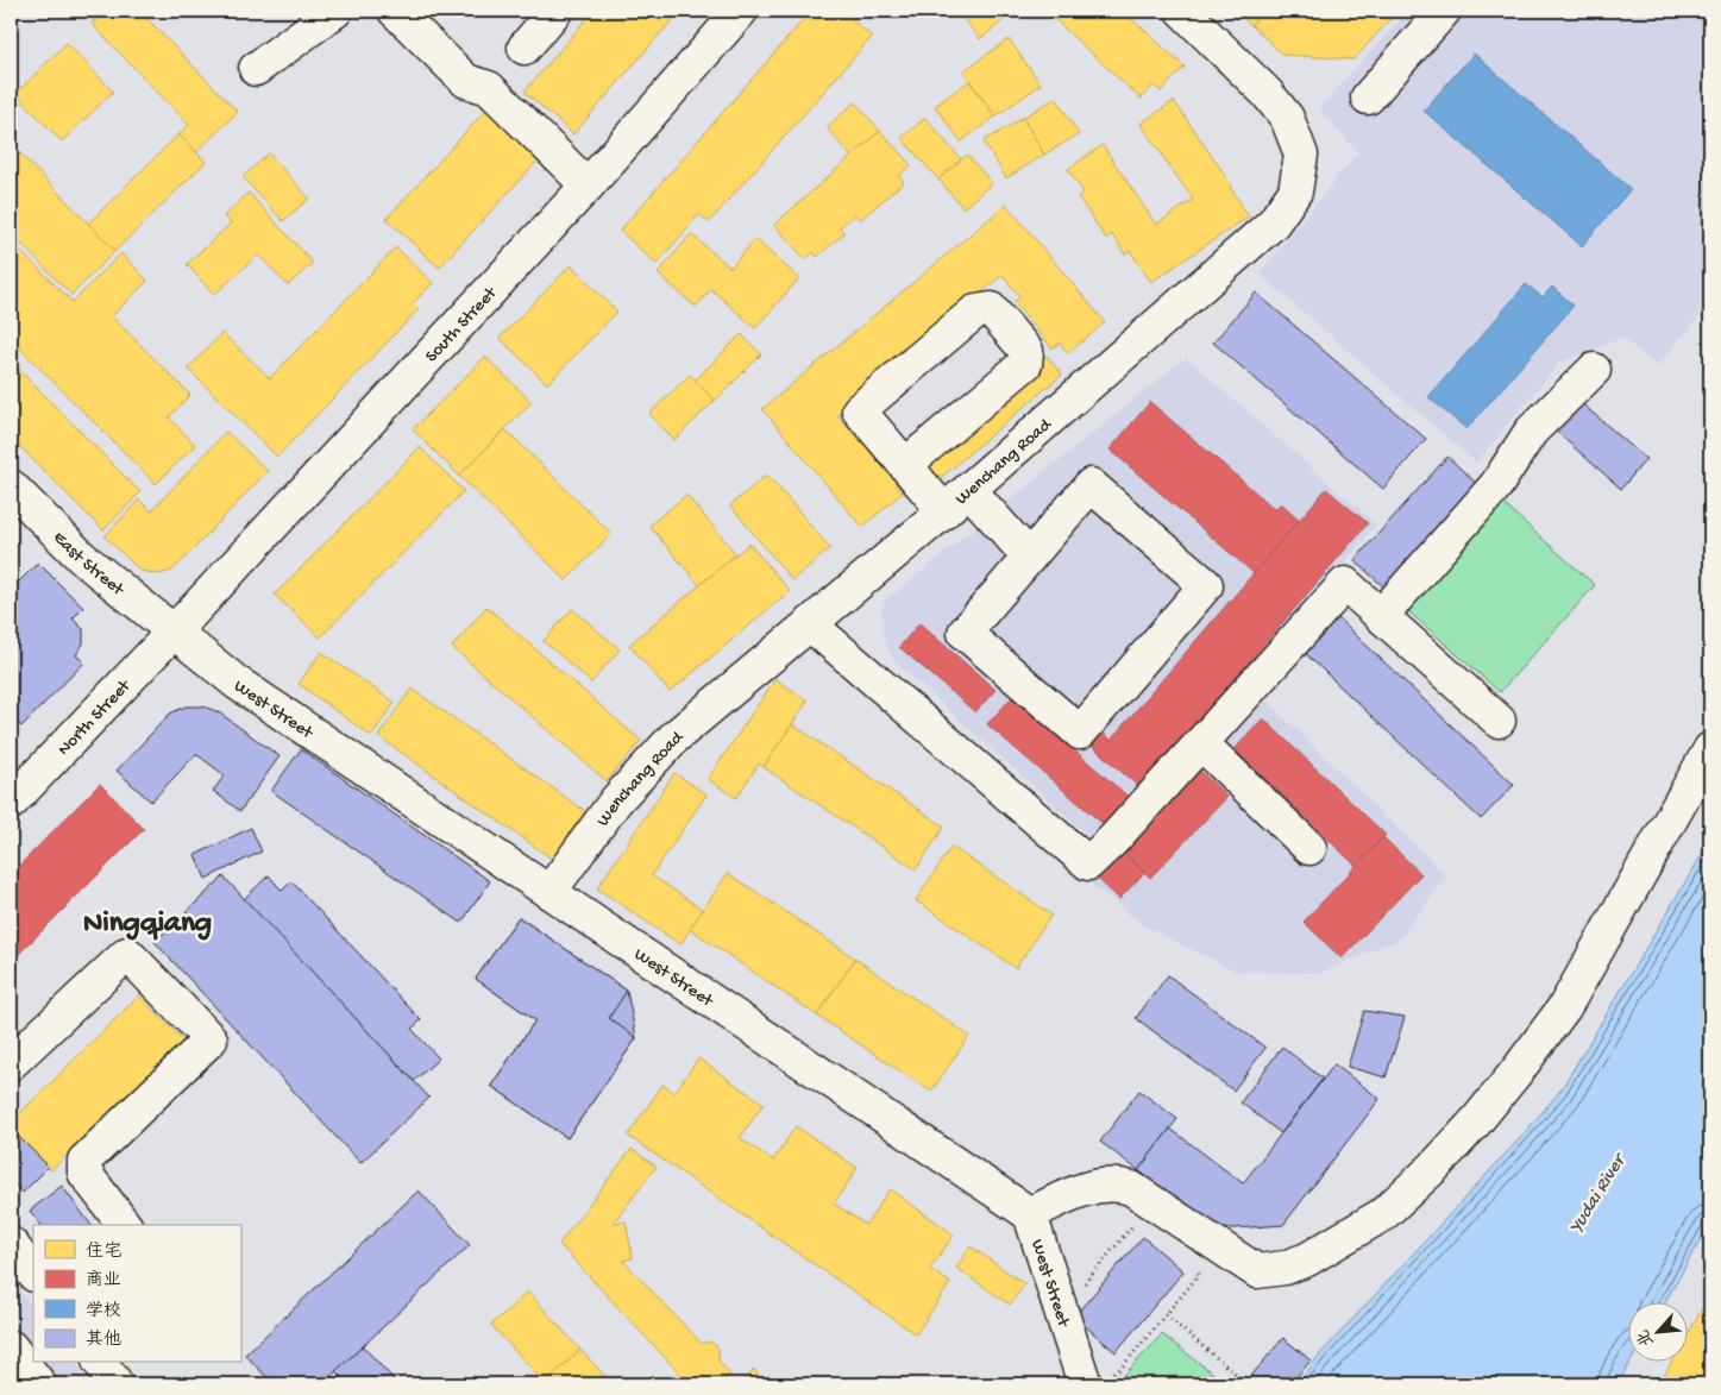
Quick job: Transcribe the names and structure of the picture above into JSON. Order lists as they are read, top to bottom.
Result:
{
  "streets": {
    "street": [
      "South Street",
      "Wenchang Road",
      "East Street",
      "West Street",
      "North Street"
    ]
  },
  "crossings": [
    ["South Street", "East Street"],
    ["South Street", "West Street"],
    ["South Street", "North Street"],
    ["Wenchang Road", "West Street"],
    ["East Street", "West Street"],
    ["East Street", "North Street"],
    ["West Street", "North Street"]
  ],
  "districts": ["Ningqiang"],
  "water": ["Yudai River"],
  "legend": [
    "住宅",
    "商业",
    "学校",
    "其他"
  ],
  "north": "bottom left"
}
